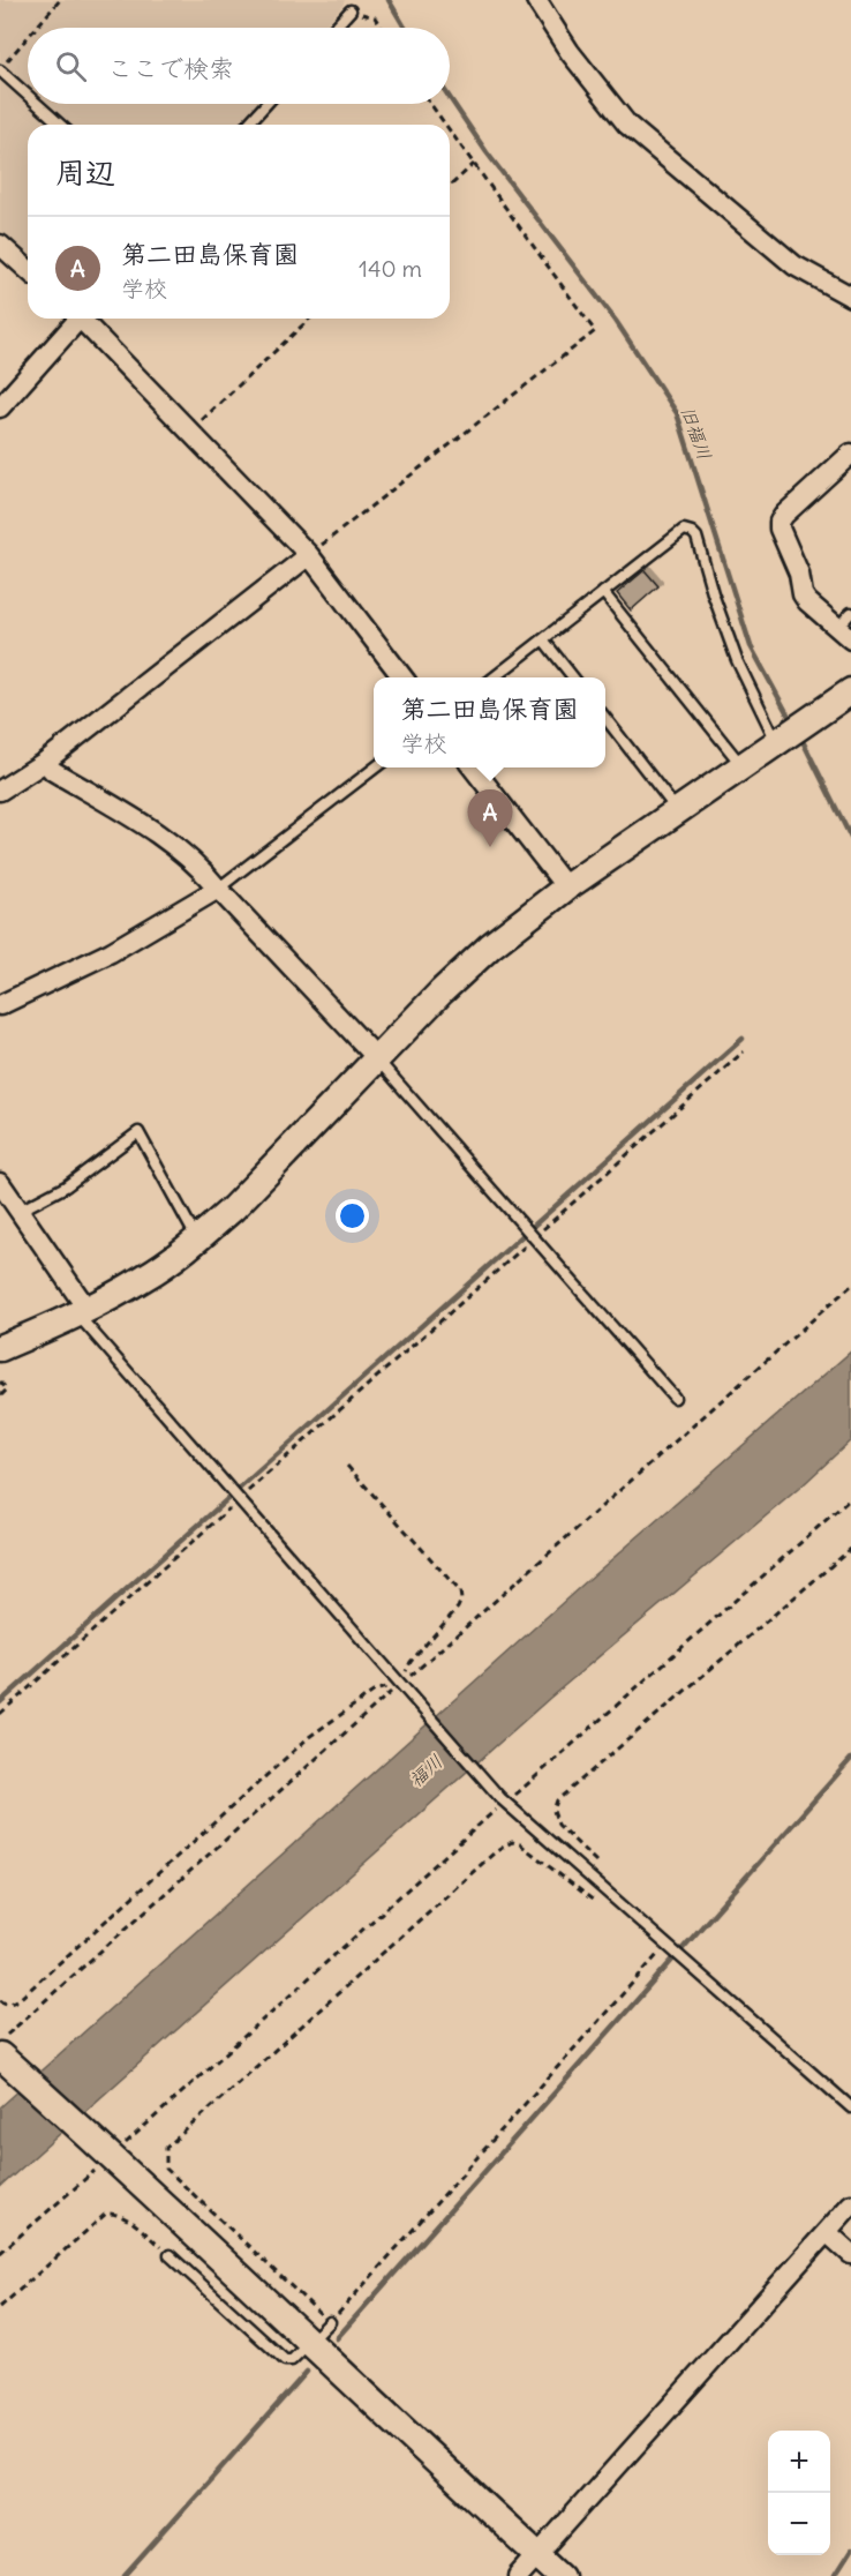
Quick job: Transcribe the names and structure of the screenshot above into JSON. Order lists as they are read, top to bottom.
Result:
{
  "water": ["旧福川", "福川"],
  "page": {
    "search": "ここで検索",
    "heading": "周辺",
    "list": [
      {
        "mark": "A",
        "name": "第二田島保育園",
        "note": "学校",
        "value": "140 m"
      }
    ],
    "popup": ["第二田島保育園", "学校"],
    "pins": "A",
    "map_buttons": ["+", "−"]
  }
}
